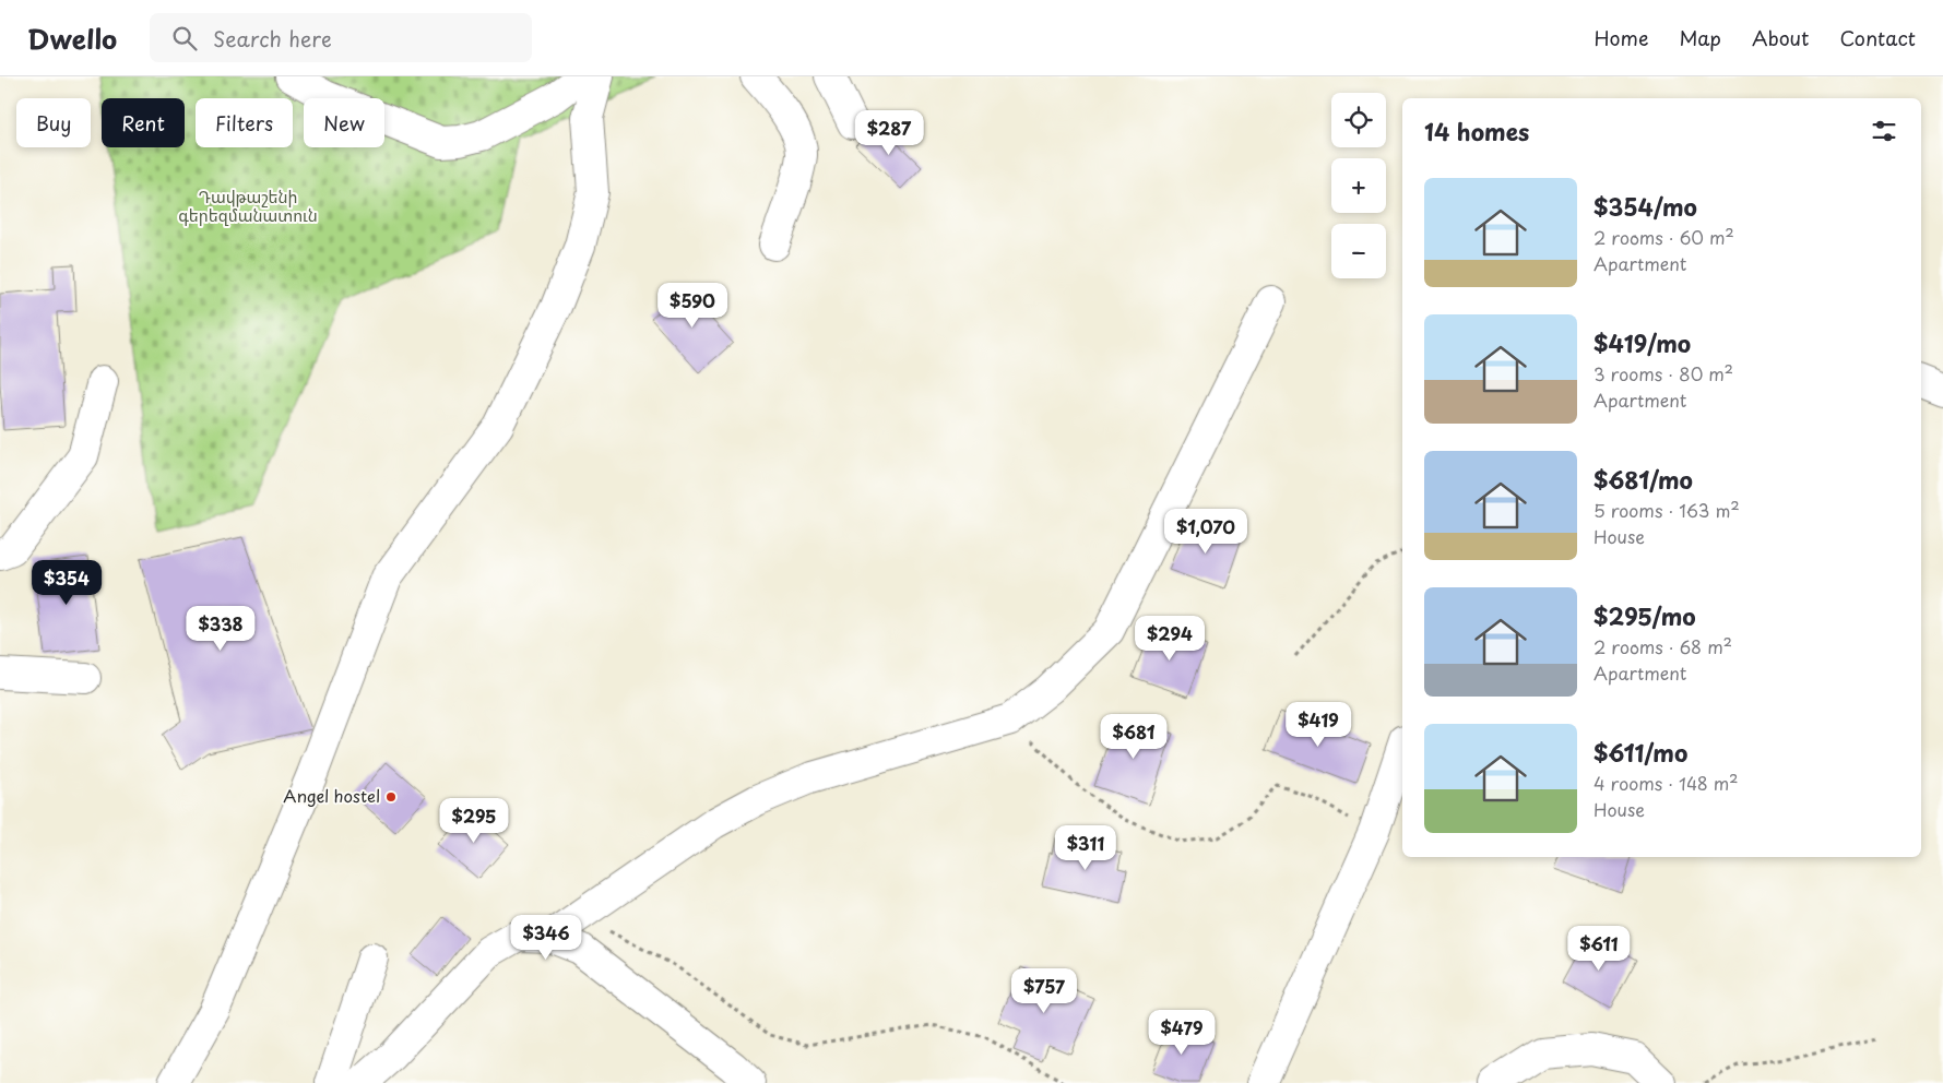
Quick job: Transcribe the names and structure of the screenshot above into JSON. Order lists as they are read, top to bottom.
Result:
{
  "parks": ["Դավթաշենի գերեզմանատուն"],
  "places": ["Angel hostel"],
  "page": {
    "header": "Dwello",
    "search": "Search here",
    "nav": [
      "Home",
      "Map",
      "About",
      "Contact"
    ],
    "map_buttons": ["+", "−"],
    "chip": [
      "Buy",
      "Rent",
      "Filters",
      "New"
    ],
    "heading": "14 homes",
    "price": [
      "$287",
      "$590",
      "$1,070",
      "$354",
      "$338",
      "$294",
      "$419",
      "$681",
      "$295",
      "$311",
      "$346",
      "$611",
      "$757",
      "$479"
    ],
    "list": [
      {
        "name": "$354/mo",
        "note": "2 rooms · 60 m² · Apartment"
      },
      {
        "name": "$419/mo",
        "note": "3 rooms · 80 m² · Apartment"
      },
      {
        "name": "$681/mo",
        "note": "5 rooms · 163 m² · House"
      },
      {
        "name": "$295/mo",
        "note": "2 rooms · 68 m² · Apartment"
      },
      {
        "name": "$611/mo",
        "note": "4 rooms · 148 m² · House"
      }
    ]
  }
}
